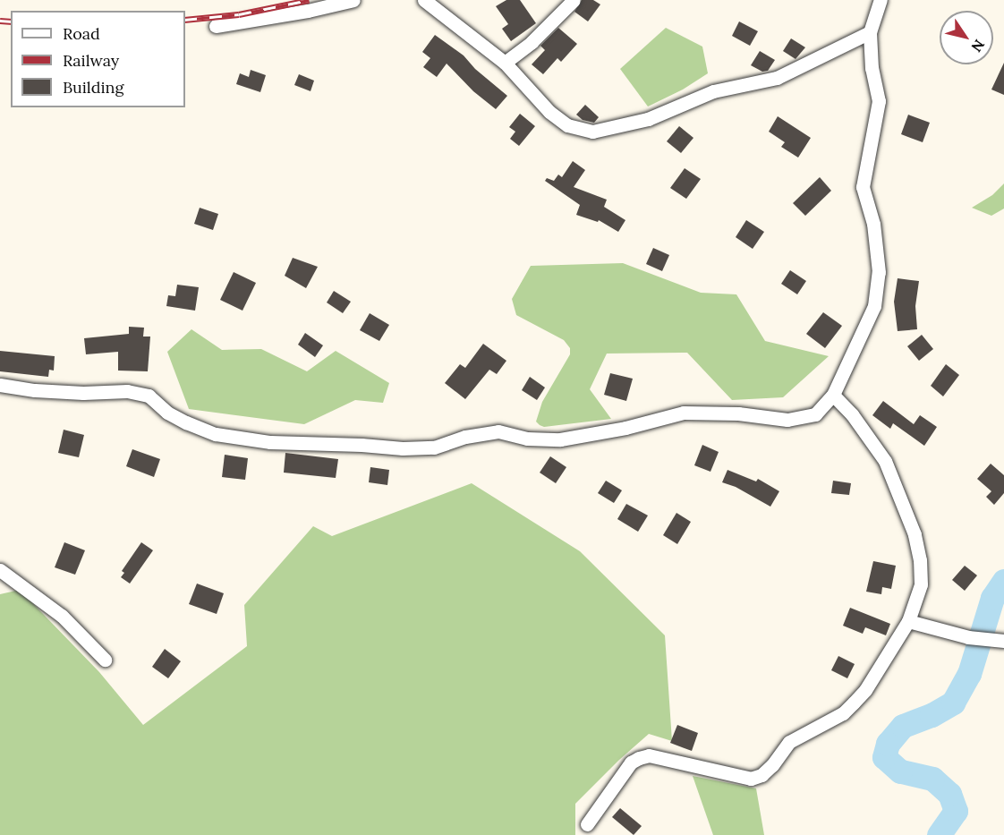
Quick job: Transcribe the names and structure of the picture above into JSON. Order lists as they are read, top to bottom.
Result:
{
  "legend": ["Road", "Railway", "Building"],
  "north": "bottom right"
}
